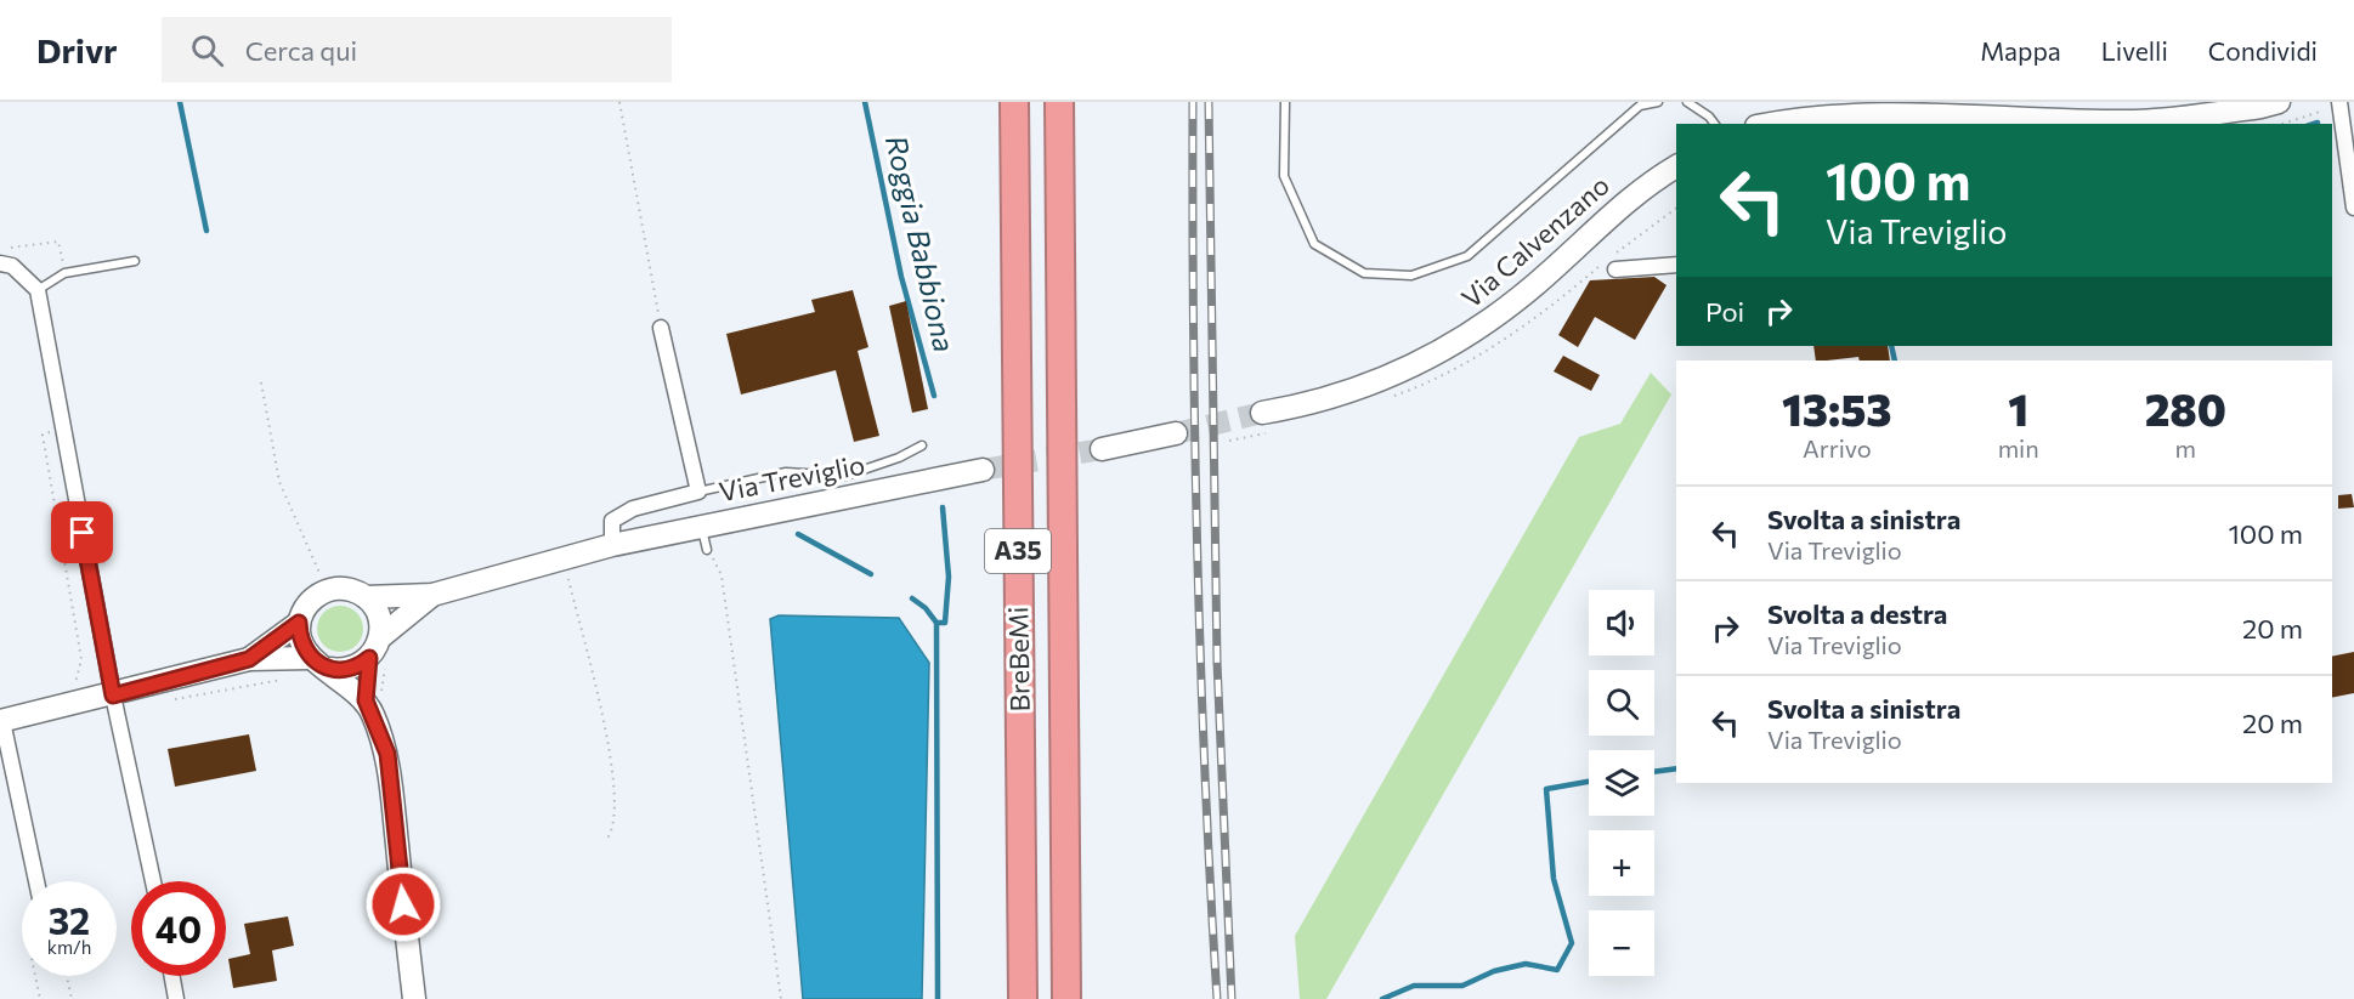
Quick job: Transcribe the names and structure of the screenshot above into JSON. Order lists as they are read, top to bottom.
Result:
{
  "streets": {
    "highway": ["A35", "BreBeMi"],
    "main road": ["Via Calvenzano", "Via Treviglio"]
  },
  "water": ["Roggia Babbiona"],
  "page": {
    "header": "Drivr",
    "search": "Cerca qui",
    "nav": ["Mappa", "Livelli", "Condividi"],
    "turn": ["100 m", "Via Treviglio"],
    "then": "Poi",
    "eta": [
      "13:53",
      "Arrivo",
      "1",
      "min",
      "280",
      "m"
    ],
    "list": [
      {
        "name": "Svolta a sinistra",
        "note": "Via Treviglio",
        "value": "100 m"
      },
      {
        "name": "Svolta a destra",
        "note": "Via Treviglio",
        "value": "20 m"
      },
      {
        "name": "Svolta a sinistra",
        "note": "Via Treviglio",
        "value": "20 m"
      }
    ],
    "map_buttons": ["+", "−"],
    "speed": "32 km/h",
    "limit": "40"
  }
}
